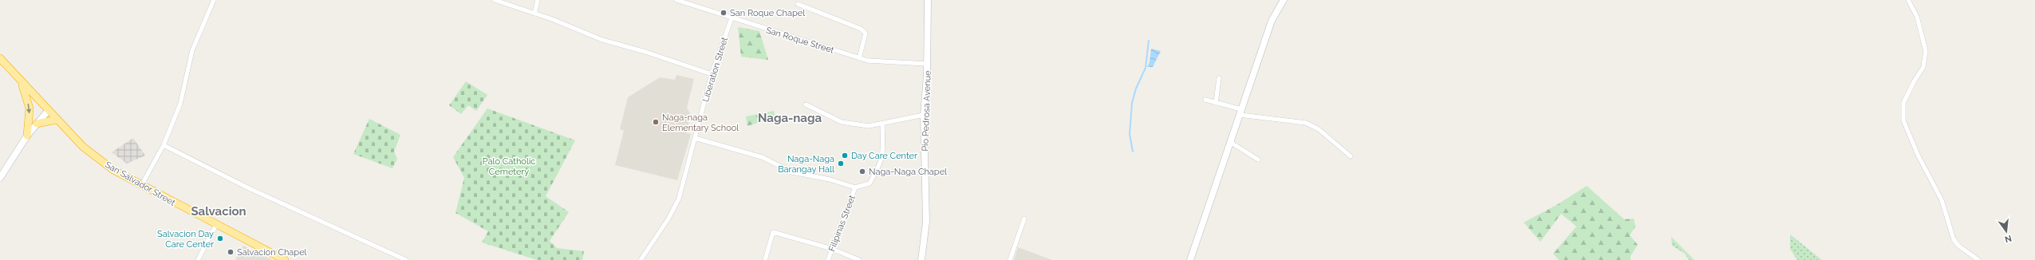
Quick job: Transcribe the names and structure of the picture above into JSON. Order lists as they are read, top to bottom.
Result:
{
  "streets": {
    "highway": ["San Salvador Street"],
    "main road": ["Pio Pedrosa Avenue"],
    "street": ["San Roque Street", "Liberation Street", "Filipinas Street"]
  },
  "crossings": [
    ["San Roque Street", "Liberation Street"],
    ["San Roque Street", "Pio Pedrosa Avenue"]
  ],
  "districts": ["Naga-naga", "Salvacion"],
  "parks": ["Palo Catholic Cemetery"],
  "places": [
    "San Roque Chapel",
    "Naga-naga Elementary School",
    "Day Care Center",
    "Naga-Naga Barangay Hall",
    "Naga-Naga Chapel",
    "Salvacion Day Care Center",
    "Salvacion Chapel"
  ],
  "north": "bottom"
}
